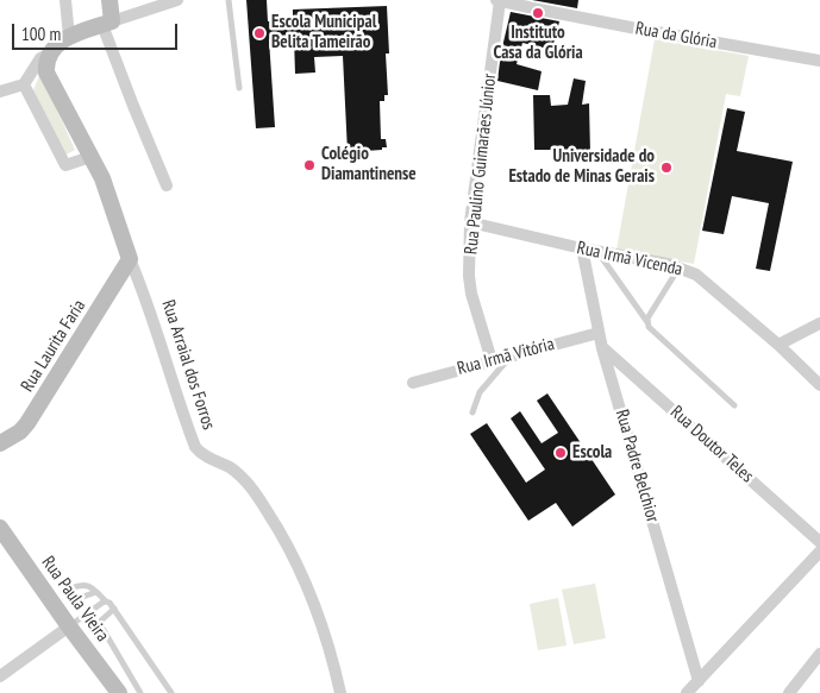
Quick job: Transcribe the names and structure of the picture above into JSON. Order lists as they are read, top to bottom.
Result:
{
  "streets": {
    "main road": ["Rua Laurita Faria", "Rua Arraial dos Forros", "Rua Paula Vieira"],
    "street": [
      "Rua da Glória",
      "Rua Paulino Guimarães Júnior",
      "Rua Irmã Vicenda",
      "Rua Irmã Vitória",
      "Rua Doutor Teles",
      "Rua Padre Belchior"
    ]
  },
  "crossings": [
    ["Rua da Glória", "Rua Paulino Guimarães Júnior"],
    ["Rua Paulino Guimarães Júnior", "Rua Irmã Vicenda"],
    ["Rua Paulino Guimarães Júnior", "Rua Irmã Vitória"],
    ["Rua Irmã Vicenda", "Rua Padre Belchior"],
    ["Rua Laurita Faria", "Rua Arraial dos Forros"],
    ["Rua Irmã Vitória", "Rua Padre Belchior"],
    ["Rua Doutor Teles", "Rua Padre Belchior"]
  ],
  "places": [
    "Instituto Casa da Glória",
    "Escola Municipal Belita Tameirão",
    "Colégio Diamantinense",
    "Universidade do Estado de Minas Gerais",
    "Escola"
  ],
  "scale_bar": "100 m"
}
